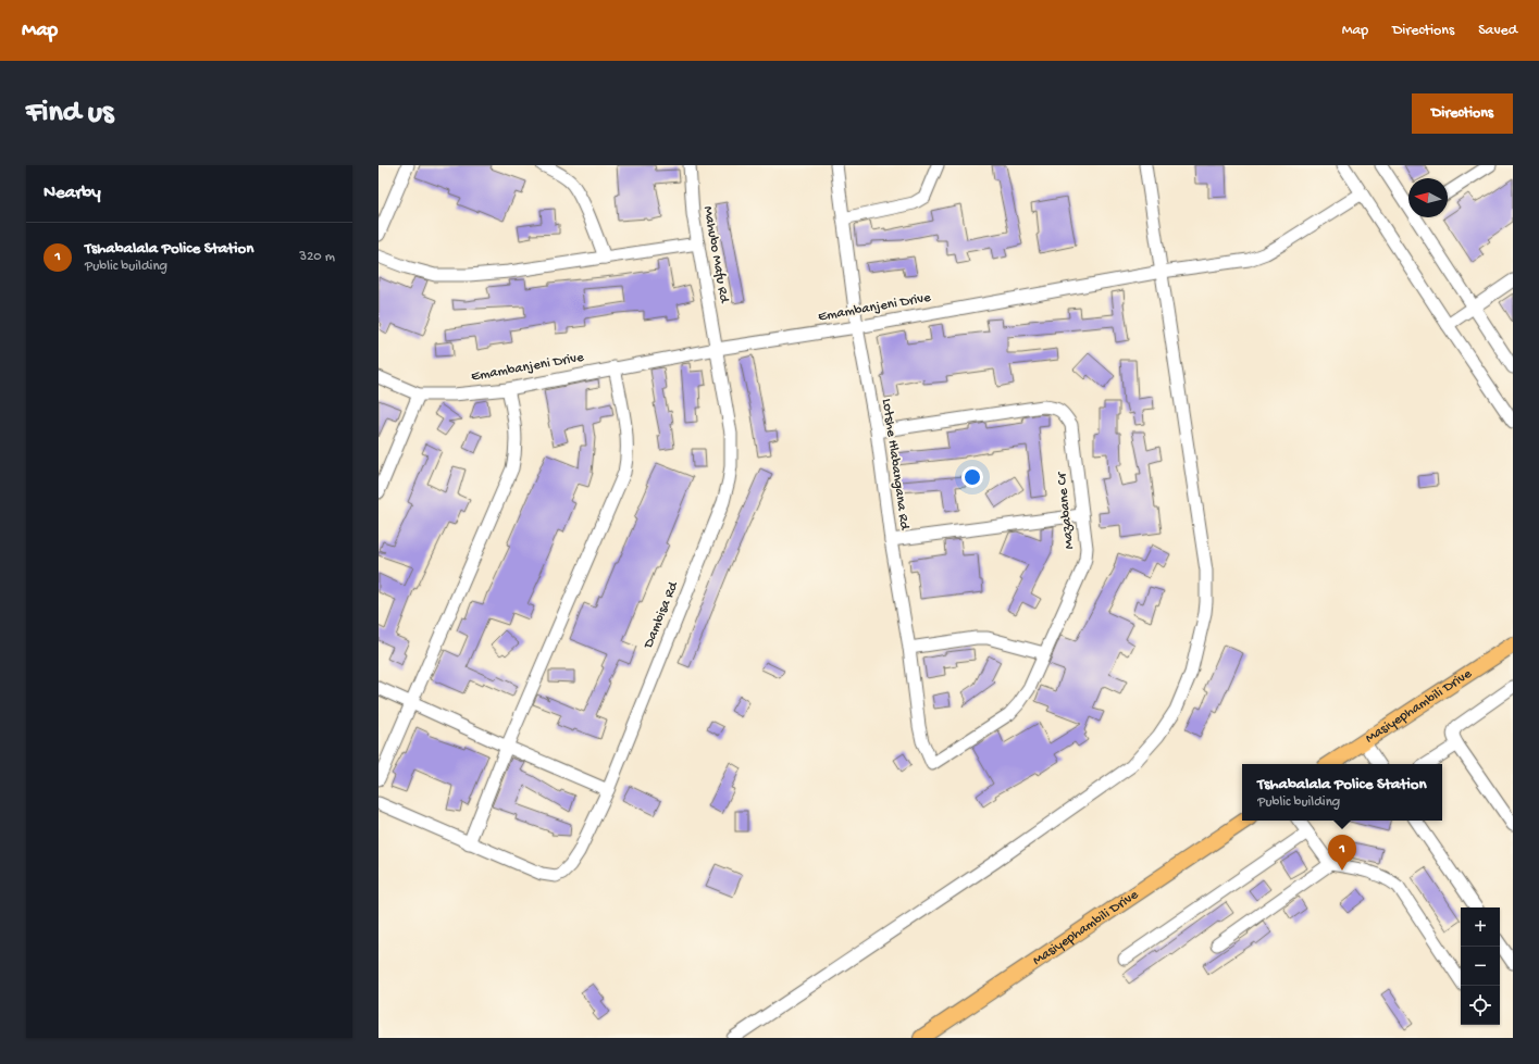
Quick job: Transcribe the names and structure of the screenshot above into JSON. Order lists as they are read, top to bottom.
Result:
{
  "streets": {
    "main road": ["Masiyephambili Drive"],
    "street": [
      "Mahubo Mafu Rd",
      "Emambanjeni Drive",
      "Lotshe Hlabangana Rd",
      "Mazabane Cr",
      "Dambisa Rd"
    ]
  },
  "crossings": [
    ["Mahubo Mafu Rd", "Emambanjeni Drive"],
    ["Mahubo Mafu Rd", "Dambisa Rd"],
    ["Emambanjeni Drive", "Lotshe Hlabangana Rd"],
    ["Emambanjeni Drive", "Dambisa Rd"],
    ["Lotshe Hlabangana Rd", "Mazabane Cr"]
  ],
  "north": "left",
  "page": {
    "header": "Map",
    "nav": ["Map", "Directions", "Saved"],
    "buttons": "Directions",
    "title": "Find us",
    "heading": "Nearby",
    "list": [
      {
        "mark": "1",
        "name": "Tshabalala Police Station",
        "note": "Public building",
        "value": "320 m"
      }
    ],
    "popup": ["Tshabalala Police Station", "Public building"],
    "pins": "1",
    "map_buttons": ["+", "−"]
  }
}
